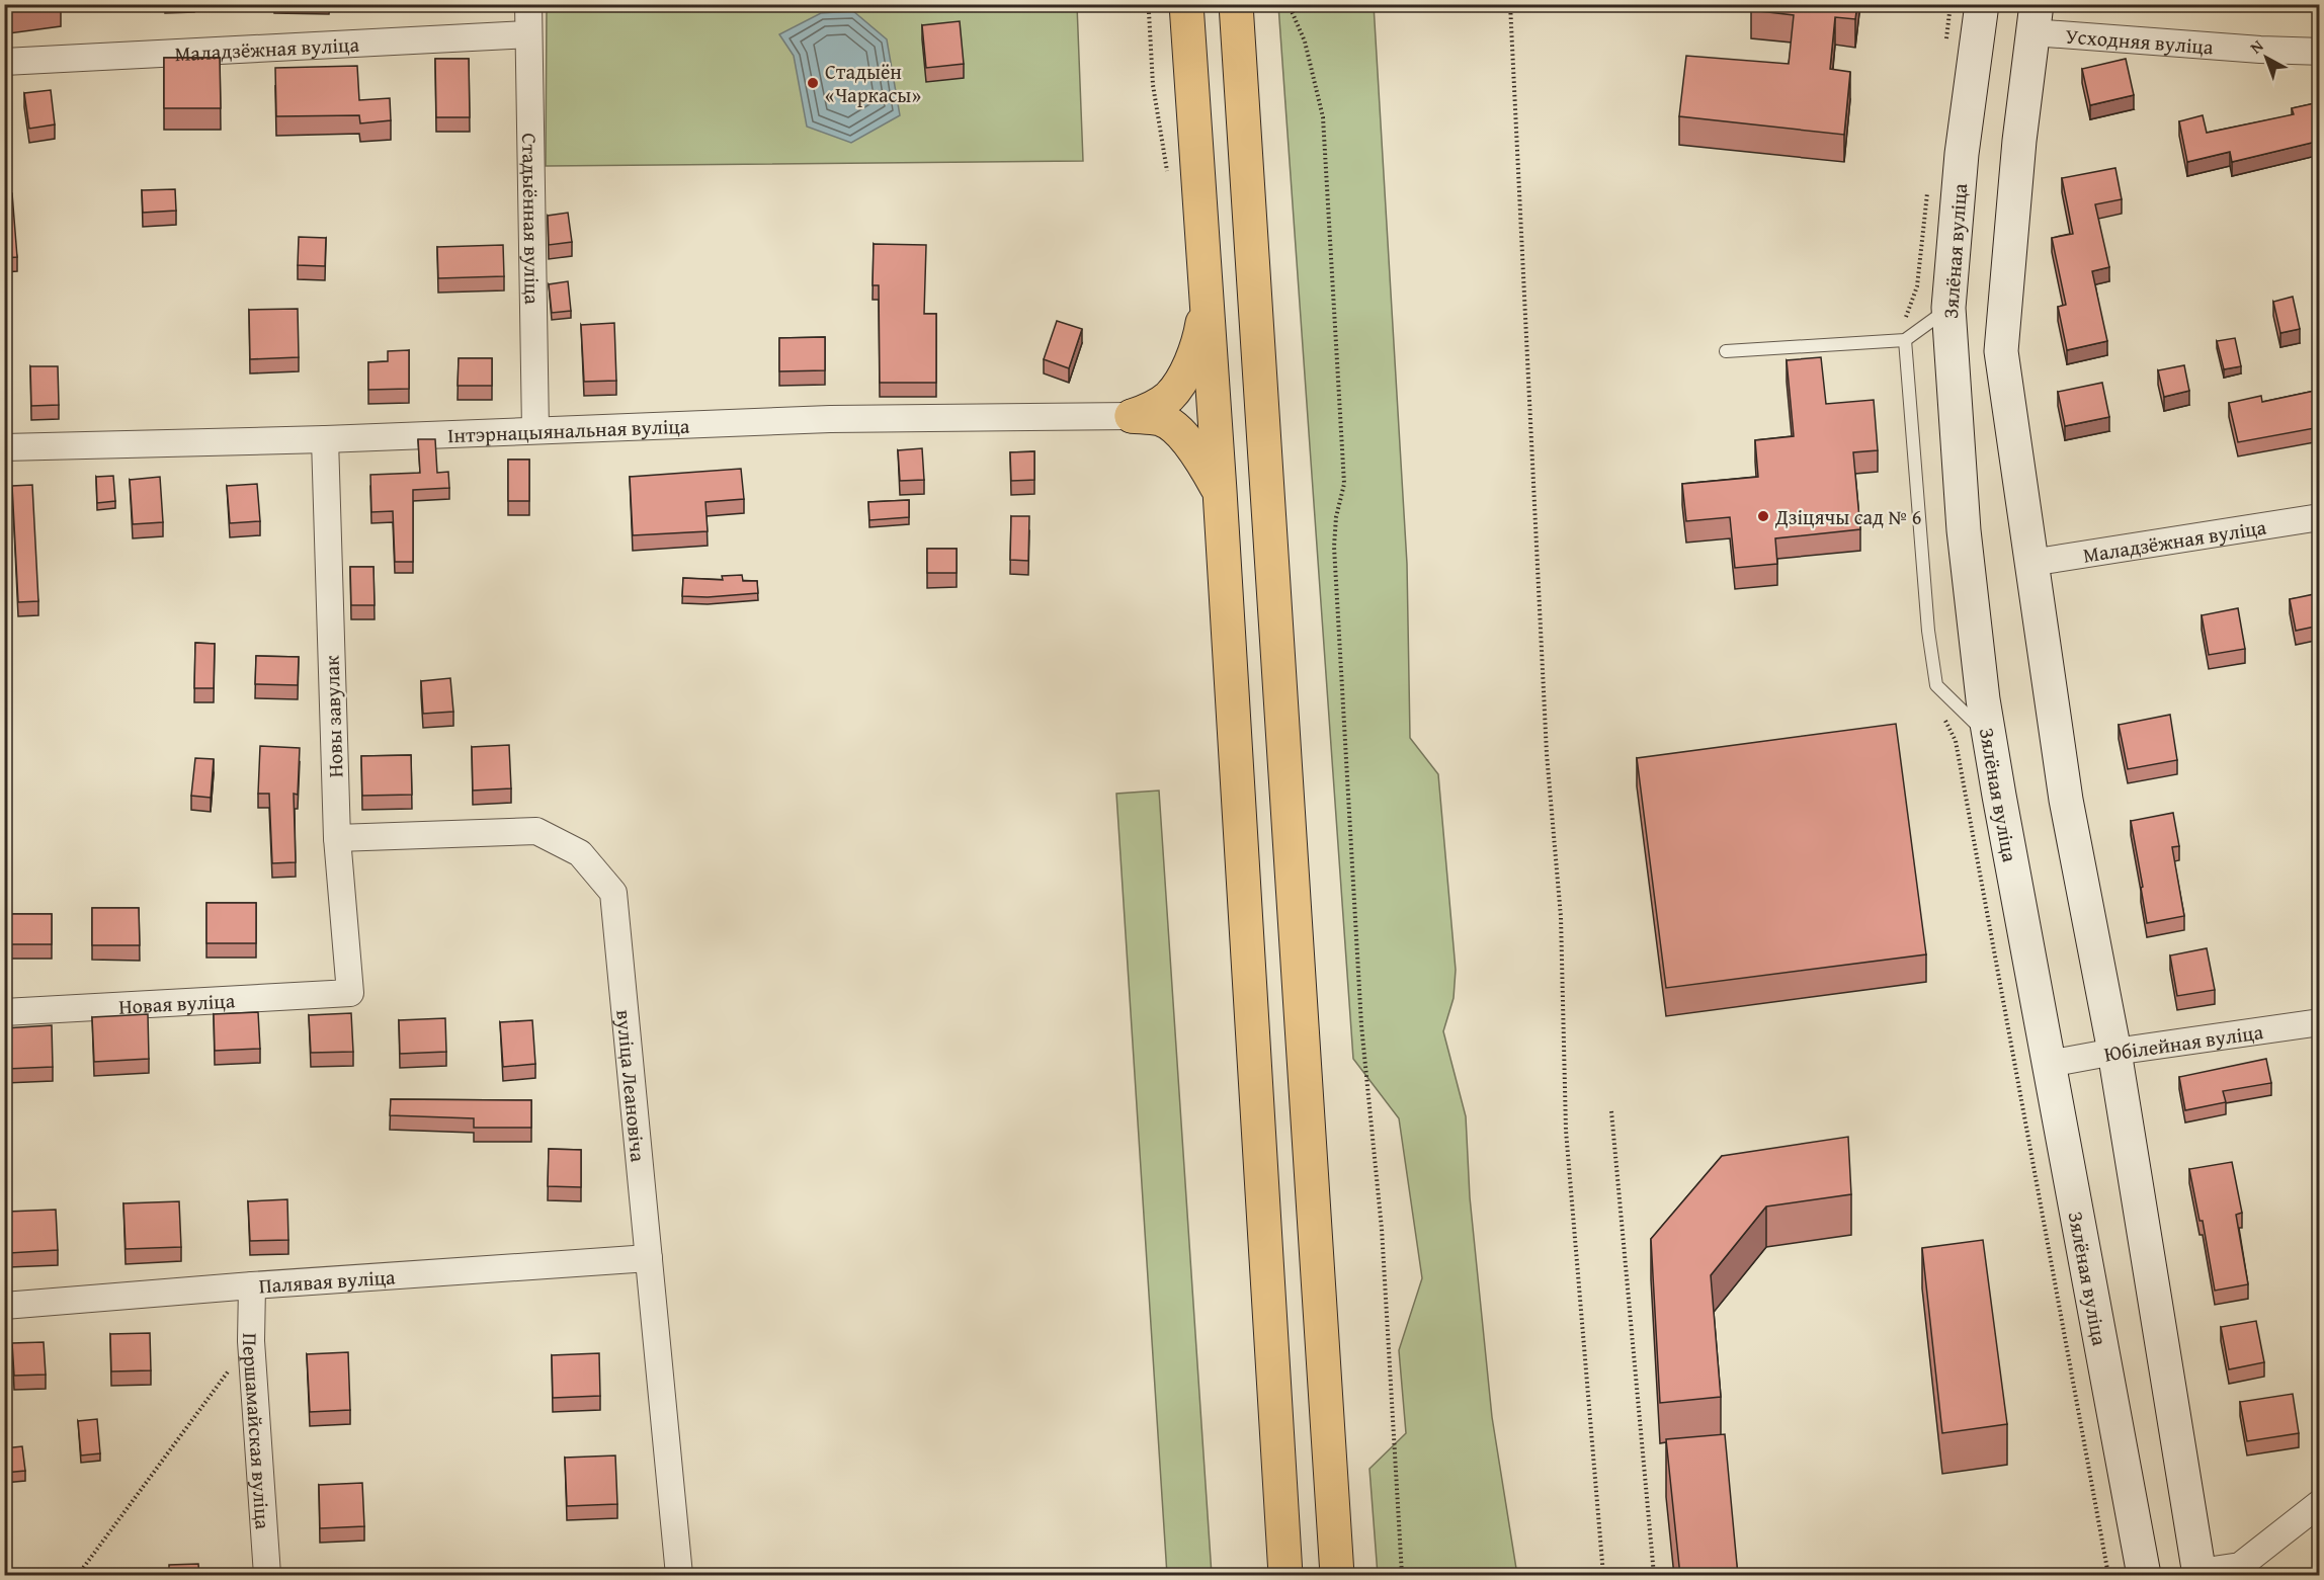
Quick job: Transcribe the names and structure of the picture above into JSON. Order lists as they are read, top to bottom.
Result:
{
  "streets": {
    "main road": ["Зялёная вуліца"],
    "street": [
      "Усходняя вуліца",
      "Маладзёжная вуліца",
      "Стадыённая вуліца",
      "Інтэрнацыянальная вуліца",
      "Новы завулак",
      "Новая вуліца",
      "Юбілейная вуліца",
      "вуліца Леановіча",
      "Палявая вуліца",
      "Першамайская вуліца"
    ]
  },
  "crossings": [
    ["Маладзёжная вуліца", "Стадыённая вуліца"],
    ["Стадыённая вуліца", "Інтэрнацыянальная вуліца"],
    ["Зялёная вуліца", "Юбілейная вуліца"],
    ["Інтэрнацыянальная вуліца", "Новы завулак"],
    ["Новы завулак", "Новая вуліца"],
    ["Новы завулак", "вуліца Леановіча"],
    ["вуліца Леановіча", "Палявая вуліца"],
    ["Палявая вуліца", "Першамайская вуліца"]
  ],
  "places": ["Стадыён «Чаркасы»", "Дзіцячы сад № 6"],
  "north": "top left"
}
